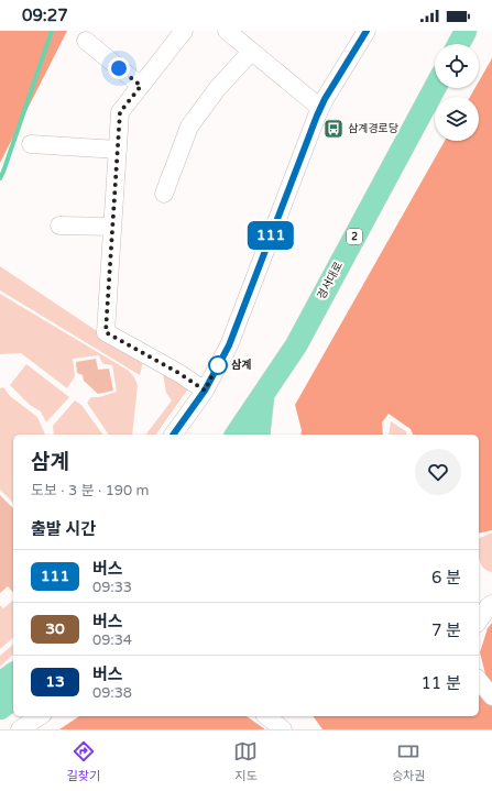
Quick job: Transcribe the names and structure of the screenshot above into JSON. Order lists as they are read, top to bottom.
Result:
{
  "streets": {
    "main road": ["2", "경서대로"]
  },
  "places": {
    "bus stop": ["삼계경로당"],
    "other": ["삼계"]
  },
  "lines": ["bus line 111"],
  "page": {
    "status": "09:27",
    "on_map": "111",
    "heading": [
      ["삼계", "도보 · 3 분 · 190 m"],
      "출발 시간"
    ],
    "list": [
      {
        "mark": "111",
        "name": "버스",
        "note": "09:33",
        "value": "6 분"
      },
      {
        "mark": "30",
        "name": "버스",
        "note": "09:34",
        "value": "7 분"
      },
      {
        "mark": "13",
        "name": "버스",
        "note": "09:38",
        "value": "11 분"
      }
    ],
    "tabs": ["길찾기", "지도", "승차권"]
  }
}
